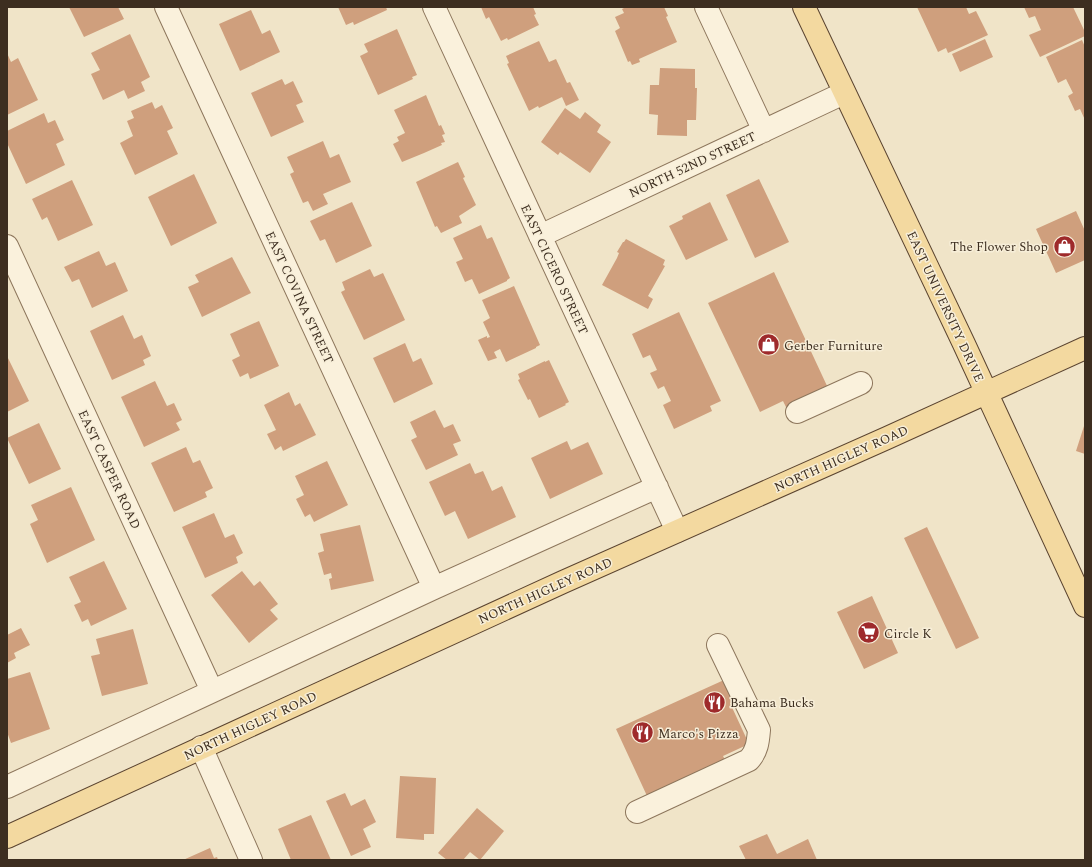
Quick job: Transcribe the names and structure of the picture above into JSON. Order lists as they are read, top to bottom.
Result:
{
  "streets": {
    "main road": ["EAST UNIVERSITY DRIVE", "NORTH HIGLEY ROAD"],
    "street": [
      "NORTH 52ND STREET",
      "EAST CICERO STREET",
      "EAST COVINA STREET",
      "EAST CASPER ROAD"
    ]
  },
  "crossings": [
    ["NORTH 52ND STREET", "EAST CICERO STREET"],
    ["NORTH 52ND STREET", "EAST UNIVERSITY DRIVE"],
    ["EAST CICERO STREET", "NORTH HIGLEY ROAD"],
    ["EAST UNIVERSITY DRIVE", "NORTH HIGLEY ROAD"]
  ],
  "places": {
    "shop": ["The Flower Shop", "Gerber Furniture"],
    "supermarket": ["Circle K"],
    "restaurant": ["Bahama Bucks", "Marco's Pizza"]
  }
}
